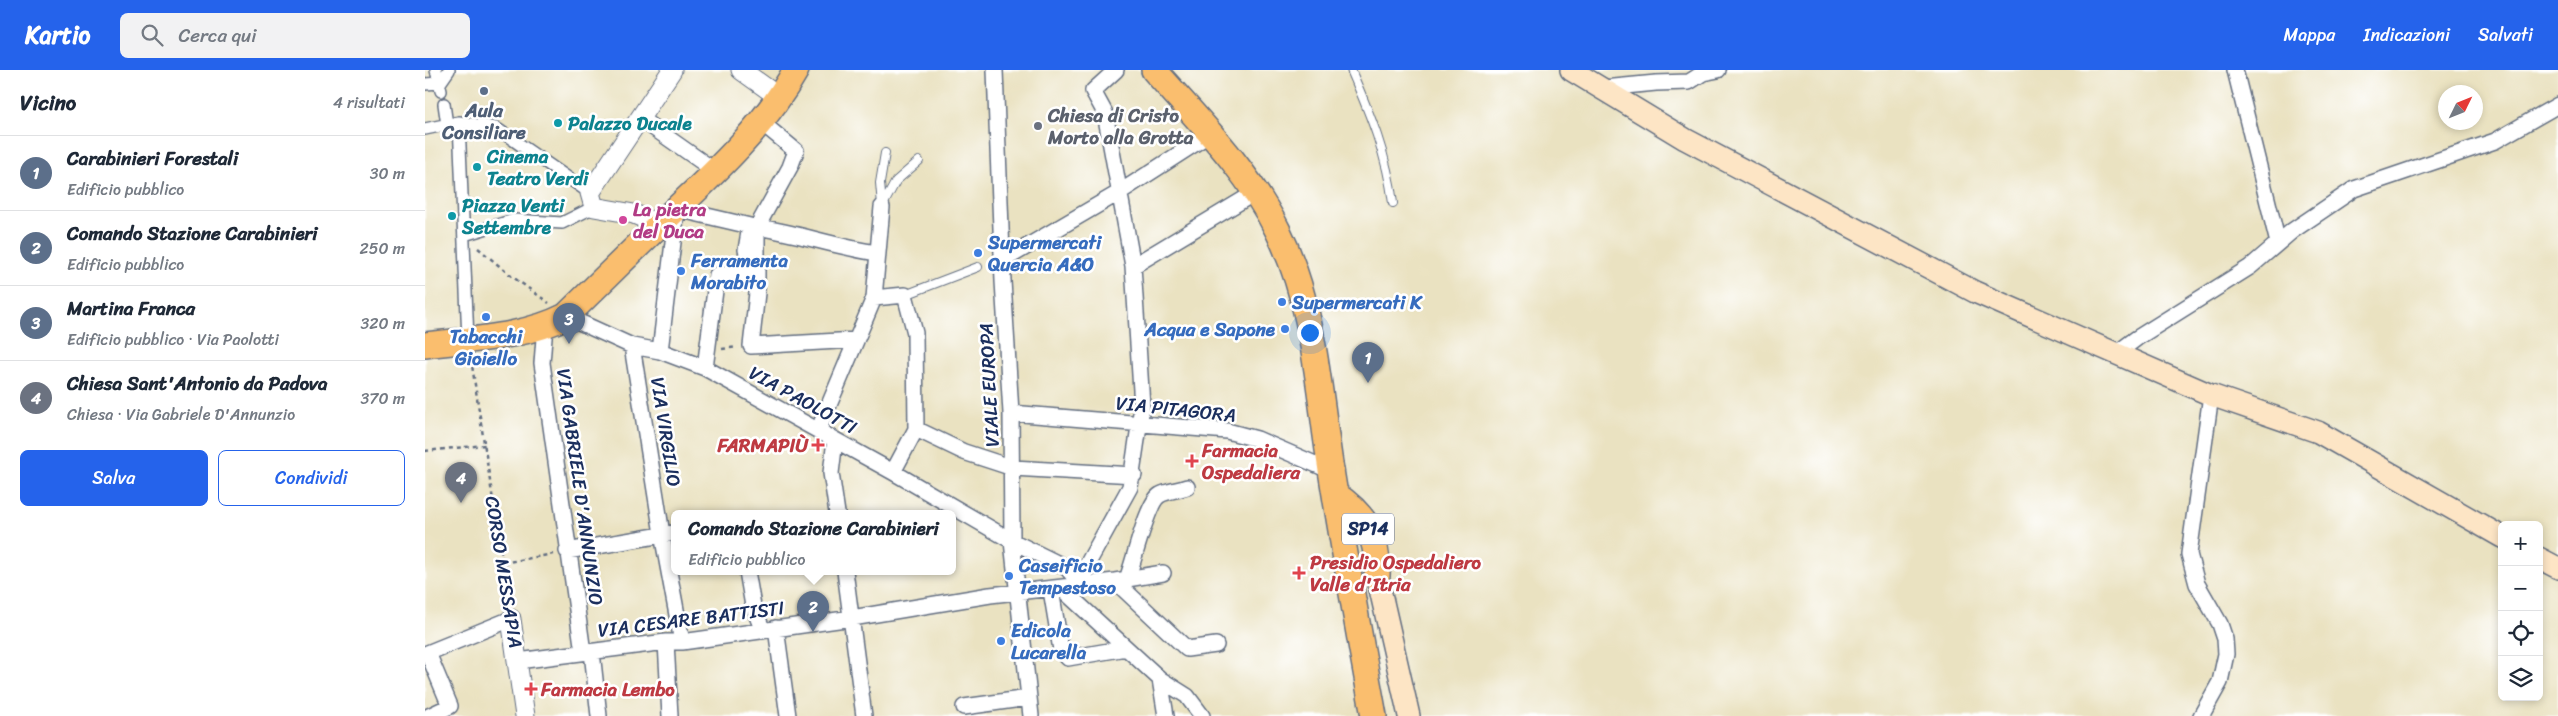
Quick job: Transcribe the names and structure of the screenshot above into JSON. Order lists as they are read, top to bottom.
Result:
{
  "streets": {
    "main road": ["SP14"],
    "street": [
      "VIALE EUROPA",
      "VIA PAOLOTTI",
      "VIA PITAGORA",
      "VIA VIRGILIO",
      "VIA GABRIELE D'ANNUNZIO",
      "CORSO MESSAPIA",
      "VIA CESARE BATTISTI"
    ]
  },
  "crossings": [
    ["VIALE EUROPA", "VIA PAOLOTTI"],
    ["VIALE EUROPA", "VIA PITAGORA"],
    ["VIALE EUROPA", "VIA CESARE BATTISTI"],
    ["VIA PAOLOTTI", "VIA VIRGILIO"],
    ["VIA PAOLOTTI", "VIA GABRIELE D'ANNUNZIO"],
    ["VIA PAOLOTTI", "VIA CESARE BATTISTI"],
    ["VIA PITAGORA", "SP14"],
    ["VIA VIRGILIO", "VIA CESARE BATTISTI"],
    ["VIA GABRIELE D'ANNUNZIO", "VIA CESARE BATTISTI"],
    ["CORSO MESSAPIA", "VIA CESARE BATTISTI"]
  ],
  "places": {
    "other": [
      "Aula Consiliare",
      "Palazzo Ducale",
      "Chiesa di Cristo Morto alla Grotta",
      "Cinema Teatro Verdi",
      "Piazza Venti Settembre",
      "La pietra del Duca",
      "Supermercati Quercia A&O",
      "Ferramenta Morabito",
      "Supermercati K",
      "Tabacchi Gioiello",
      "Acqua e Sapone",
      "Caseificio Tempestoso",
      "Edicola Lucarella"
    ],
    "health": [
      "FARMAPIÙ",
      "Farmacia Ospedaliera",
      "Presidio Ospedaliero Valle d'Itria",
      "Farmacia Lembo"
    ]
  },
  "north": "top right",
  "page": {
    "header": "Kartio",
    "search": "Cerca qui",
    "nav": ["Mappa", "Indicazioni", "Salvati"],
    "heading": ["Vicino", "4 risultati"],
    "list": [
      {
        "mark": "1",
        "name": "Carabinieri Forestali",
        "note": "Edificio pubblico",
        "value": "30 m"
      },
      {
        "mark": "2",
        "name": "Comando Stazione Carabinieri",
        "note": "Edificio pubblico",
        "value": "250 m"
      },
      {
        "mark": "3",
        "name": "Martina Franca",
        "note": "Edificio pubblico · Via Paolotti",
        "value": "320 m"
      },
      {
        "mark": "4",
        "name": "Chiesa Sant'Antonio da Padova",
        "note": "Chiesa · Via Gabriele D'Annunzio",
        "value": "370 m"
      }
    ],
    "pins": [
      "3",
      "1",
      "4",
      "2"
    ],
    "buttons": ["Salva", "Condividi"],
    "popup": ["Comando Stazione Carabinieri", "Edificio pubblico"],
    "map_buttons": ["+", "−"]
  }
}
